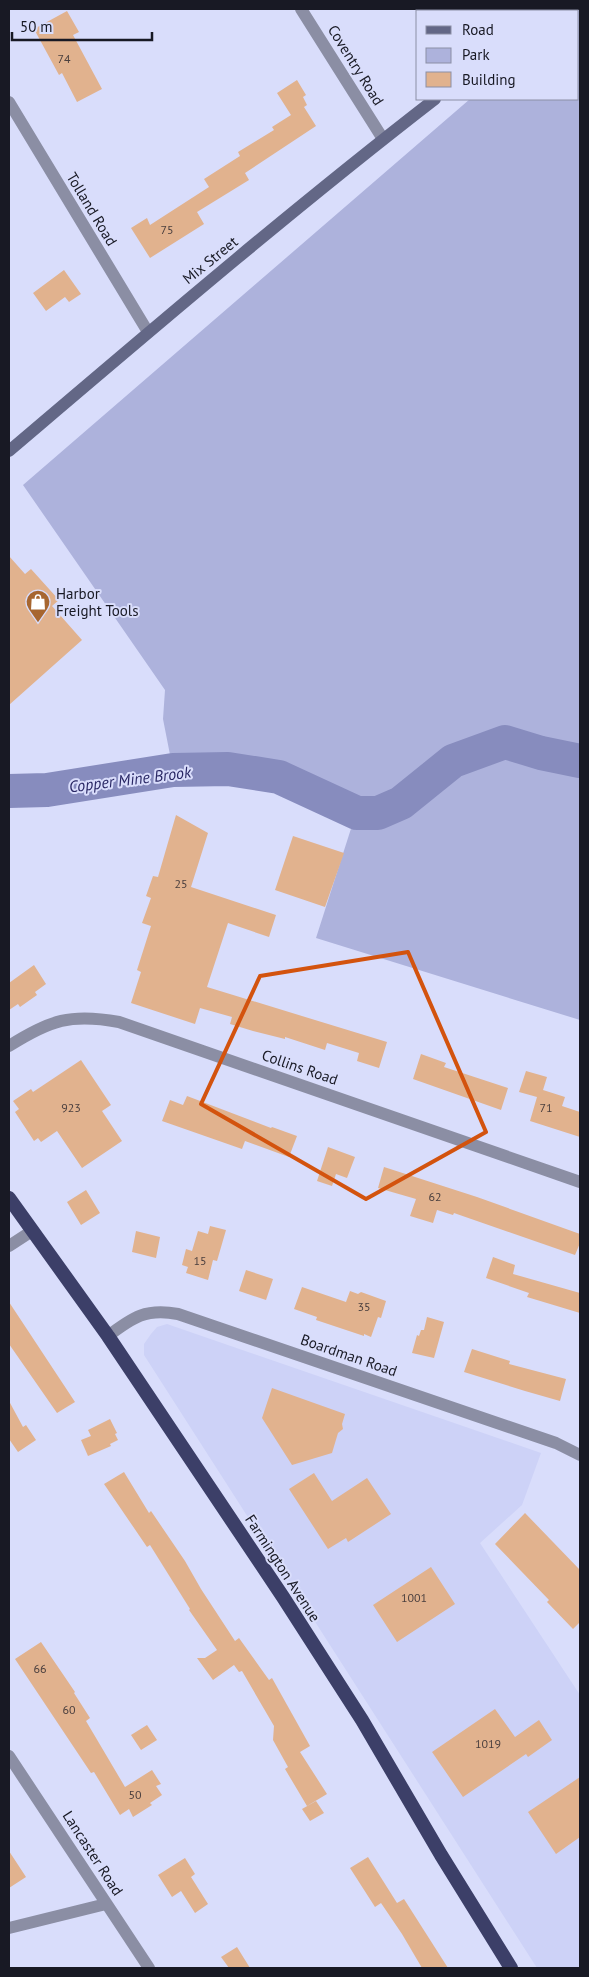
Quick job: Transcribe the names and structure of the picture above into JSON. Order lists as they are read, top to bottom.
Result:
{
  "streets": {
    "highway": ["Farmington Avenue"],
    "main road": ["Mix Street"],
    "street": [
      "Coventry Road",
      "Tolland Road",
      "Collins Road",
      "Boardman Road",
      "Lancaster Road"
    ]
  },
  "crossings": [
    ["Coventry Road", "Mix Street"],
    ["Tolland Road", "Mix Street"],
    ["Boardman Road", "Farmington Avenue"]
  ],
  "water": ["Copper Mine Brook"],
  "places": {
    "shop": ["Harbor Freight Tools"]
  },
  "house_numbers": [
    "74",
    "75",
    "25",
    "923",
    "71",
    "62",
    "15",
    "35",
    "1001",
    "66",
    "60",
    "1019",
    "50"
  ],
  "legend": ["Road", "Park", "Building"],
  "scale_bar": "50 m"
}
